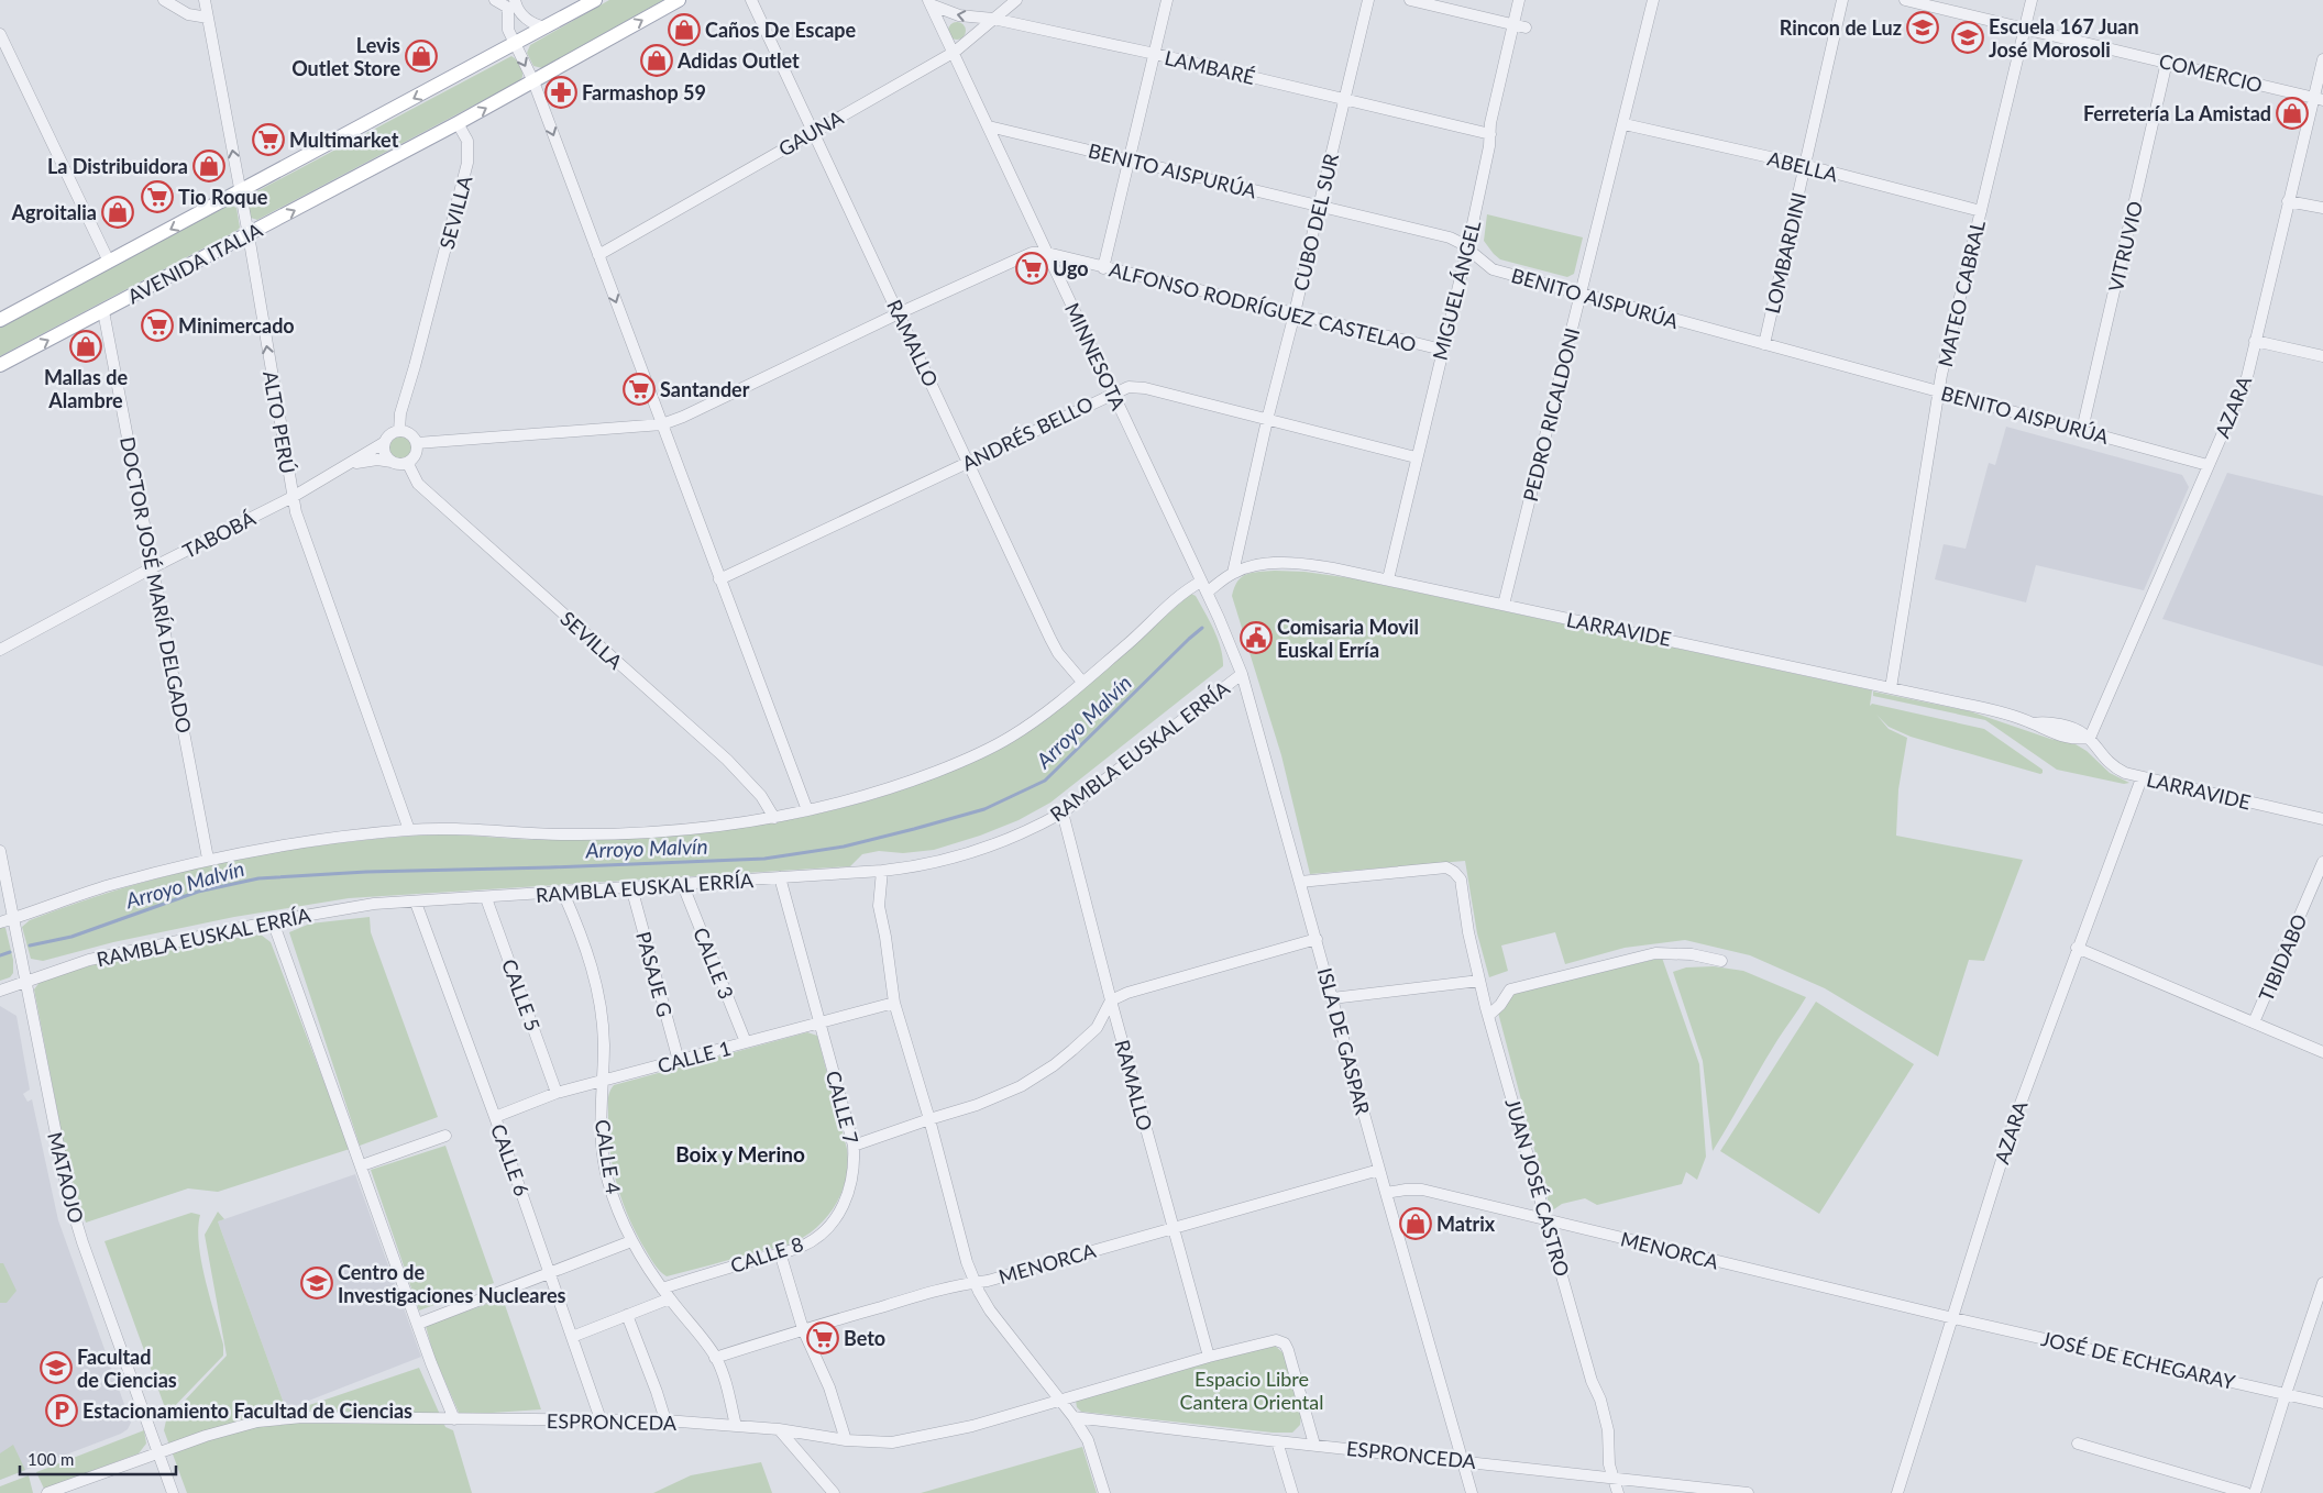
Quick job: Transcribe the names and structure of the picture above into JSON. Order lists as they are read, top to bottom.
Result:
{
  "streets": {
    "main road": ["AVENIDA ITALIA"],
    "street": [
      "LAMBARÉ",
      "COMERCIO",
      "GAUNA",
      "ABELLA",
      "BENITO AISPURÚA",
      "SEVILLA",
      "CUBO DEL SUR",
      "VITRUVIO",
      "LOMBARDINI",
      "MIGUEL ÁNGEL",
      "MATEO CABRAL",
      "ALFONSO RODRÍGUEZ CASTELAO",
      "RAMALLO",
      "MINNESOTA",
      "AZARA",
      "PEDRO RICALDONI",
      "ALTO PERÚ",
      "ANDRÉS BELLO",
      "TABOBÁ",
      "DOCTOR JOSÉ MARÍA DELGADO",
      "LARRAVIDE",
      "RAMBLA EUSKAL ERRÍA",
      "TIBIDABO",
      "CALLE 3",
      "PASAJE G",
      "CALLE 5",
      "ISLA DE GASPAR",
      "CALLE 1",
      "CALLE 7",
      "CALLE 4",
      "CALLE 6",
      "MATAOJO",
      "JUAN JOSÉ CASTRO",
      "MENORCA",
      "CALLE 8",
      "JOSÉ DE ECHEGARAY",
      "ESPRONCEDA"
    ]
  },
  "crossings": [
    ["LAMBARÉ", "GAUNA"],
    ["LAMBARÉ", "CUBO DEL SUR"],
    ["LAMBARÉ", "MIGUEL ÁNGEL"],
    ["LAMBARÉ", "MINNESOTA"],
    ["COMERCIO", "VITRUVIO"],
    ["COMERCIO", "MATEO CABRAL"],
    ["COMERCIO", "AZARA"],
    ["GAUNA", "RAMALLO"],
    ["GAUNA", "MINNESOTA"],
    ["ABELLA", "LOMBARDINI"],
    ["ABELLA", "MATEO CABRAL"],
    ["ABELLA", "PEDRO RICALDONI"],
    ["BENITO AISPURÚA", "CUBO DEL SUR"],
    ["BENITO AISPURÚA", "VITRUVIO"],
    ["BENITO AISPURÚA", "LOMBARDINI"],
    ["BENITO AISPURÚA", "MIGUEL ÁNGEL"],
    ["BENITO AISPURÚA", "MATEO CABRAL"],
    ["BENITO AISPURÚA", "MINNESOTA"],
    ["BENITO AISPURÚA", "AZARA"],
    ["BENITO AISPURÚA", "PEDRO RICALDONI"],
    ["SEVILLA", "AVENIDA ITALIA"],
    ["SEVILLA", "TABOBÁ"],
    ["CUBO DEL SUR", "ALFONSO RODRÍGUEZ CASTELAO"],
    ["CUBO DEL SUR", "ANDRÉS BELLO"],
    ["CUBO DEL SUR", "LARRAVIDE"],
    ["AVENIDA ITALIA", "ALTO PERÚ"],
    ["AVENIDA ITALIA", "DOCTOR JOSÉ MARÍA DELGADO"],
    ["MIGUEL ÁNGEL", "ALFONSO RODRÍGUEZ CASTELAO"],
    ["MIGUEL ÁNGEL", "ANDRÉS BELLO"],
    ["MIGUEL ÁNGEL", "LARRAVIDE"],
    ["MATEO CABRAL", "LARRAVIDE"],
    ["ALFONSO RODRÍGUEZ CASTELAO", "RAMALLO"],
    ["ALFONSO RODRÍGUEZ CASTELAO", "MINNESOTA"],
    ["RAMALLO", "ANDRÉS BELLO"],
    ["RAMALLO", "RAMBLA EUSKAL ERRÍA"],
    ["RAMALLO", "MENORCA"],
    ["RAMALLO", "ESPRONCEDA"],
    ["MINNESOTA", "ANDRÉS BELLO"],
    ["MINNESOTA", "LARRAVIDE"],
    ["MINNESOTA", "ISLA DE GASPAR"],
    ["AZARA", "LARRAVIDE"],
    ["AZARA", "MENORCA"],
    ["AZARA", "JOSÉ DE ECHEGARAY"],
    ["PEDRO RICALDONI", "LARRAVIDE"],
    ["ALTO PERÚ", "TABOBÁ"],
    ["TABOBÁ", "DOCTOR JOSÉ MARÍA DELGADO"],
    ["LARRAVIDE", "ISLA DE GASPAR"],
    ["RAMBLA EUSKAL ERRÍA", "CALLE 3"],
    ["RAMBLA EUSKAL ERRÍA", "PASAJE G"],
    ["RAMBLA EUSKAL ERRÍA", "CALLE 5"],
    ["RAMBLA EUSKAL ERRÍA", "ISLA DE GASPAR"],
    ["RAMBLA EUSKAL ERRÍA", "CALLE 7"],
    ["RAMBLA EUSKAL ERRÍA", "CALLE 4"],
    ["RAMBLA EUSKAL ERRÍA", "CALLE 6"],
    ["RAMBLA EUSKAL ERRÍA", "MATAOJO"],
    ["CALLE 3", "CALLE 1"],
    ["PASAJE G", "CALLE 1"],
    ["CALLE 5", "CALLE 1"],
    ["ISLA DE GASPAR", "JUAN JOSÉ CASTRO"],
    ["ISLA DE GASPAR", "MENORCA"],
    ["ISLA DE GASPAR", "ESPRONCEDA"],
    ["CALLE 1", "CALLE 7"],
    ["CALLE 1", "CALLE 4"],
    ["CALLE 1", "CALLE 6"],
    ["CALLE 7", "CALLE 8"],
    ["CALLE 4", "MENORCA"],
    ["CALLE 4", "CALLE 8"],
    ["CALLE 4", "ESPRONCEDA"],
    ["CALLE 6", "ESPRONCEDA"],
    ["MATAOJO", "ESPRONCEDA"],
    ["JUAN JOSÉ CASTRO", "MENORCA"],
    ["JUAN JOSÉ CASTRO", "ESPRONCEDA"],
    ["MENORCA", "JOSÉ DE ECHEGARAY"]
  ],
  "one_way": ["ALTO PERÚ"],
  "districts": ["Boix y Merino"],
  "water": ["Arroyo Malvín"],
  "parks": ["Espacio Libre Cantera Oriental"],
  "places": {
    "school or university": [
      "Rincon de Luz",
      "Escuela 167 Juan José Morosoli",
      "Centro de Investigaciones Nucleares",
      "Facultad de Ciencias"
    ],
    "shop": [
      "Caños De Escape",
      "Levis Outlet Store",
      "Adidas Outlet",
      "Ferretería La Amistad",
      "La Distribuidora",
      "Agroitalia",
      "Mallas de Alambre",
      "Matrix"
    ],
    "pharmacy": ["Farmashop 59"],
    "supermarket": [
      "Multimarket",
      "Tio Roque",
      "Ugo",
      "Minimercado",
      "Santander",
      "Beto"
    ],
    "public building": ["Comisaria Movil Euskal Erría"],
    "parking": ["Estacionamiento Facultad de Ciencias"]
  },
  "scale_bar": "100 m"
}
